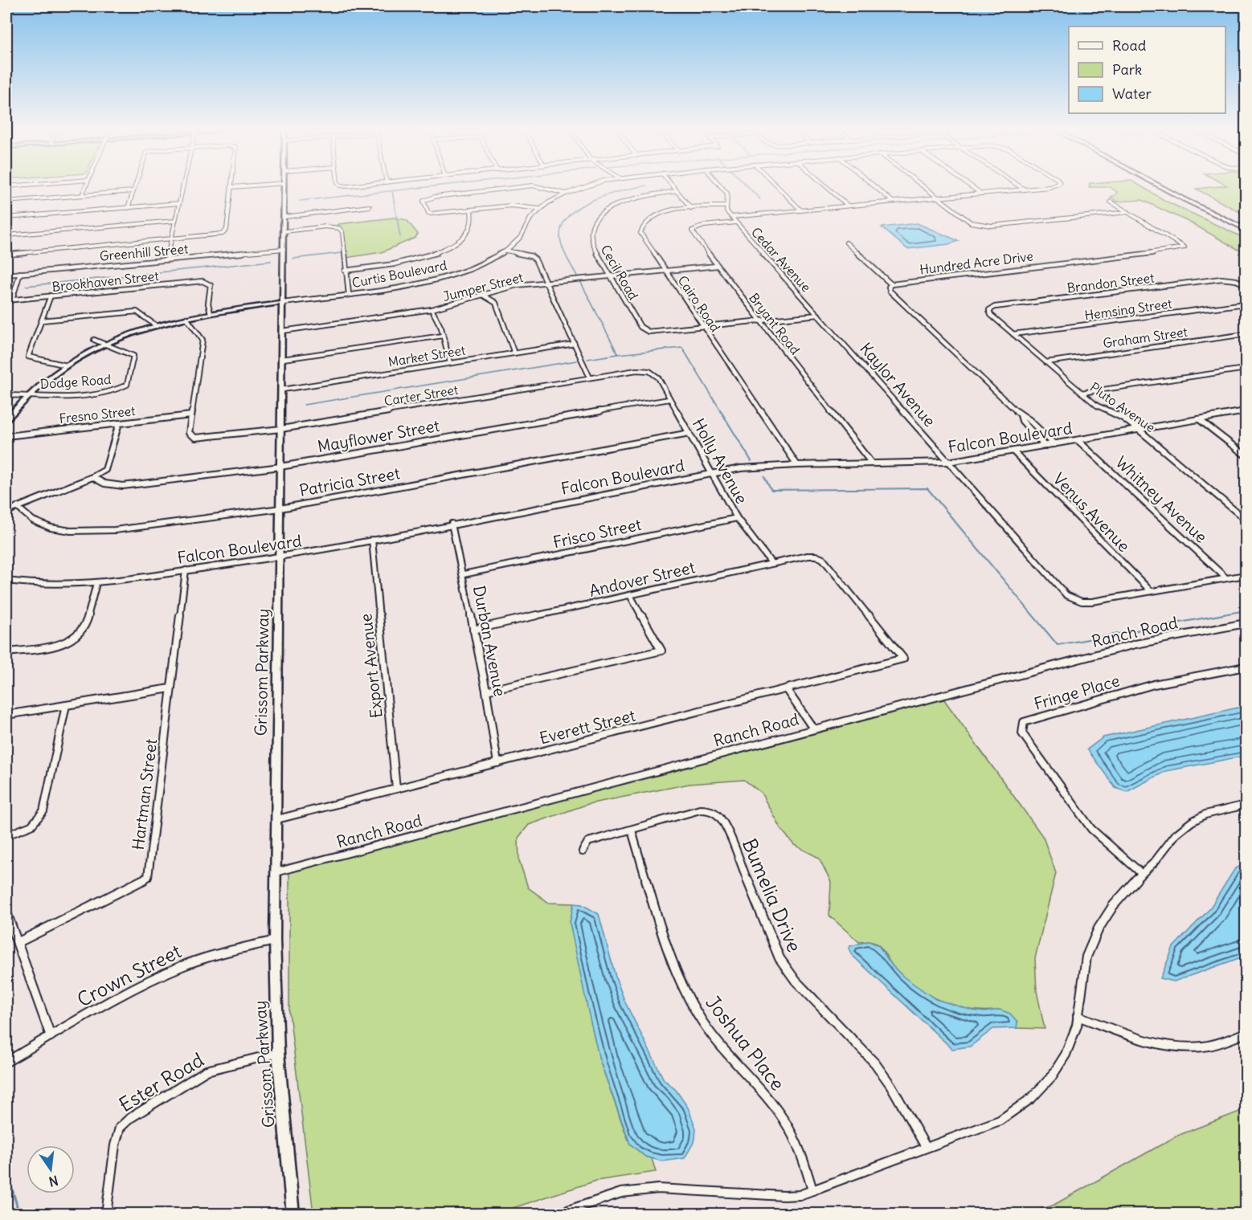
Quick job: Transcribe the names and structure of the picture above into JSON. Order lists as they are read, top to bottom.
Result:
{
  "streets": {
    "main road": ["Curtis Boulevard", "Grissom Parkway"],
    "street": [
      "Greenhill Street",
      "Cedar Avenue",
      "Hundred Acre Drive",
      "Cecil Road",
      "Brookhaven Street",
      "Brandon Street",
      "Jumper Street",
      "Cairo Road",
      "Hemsing Street",
      "Bryant Road",
      "Graham Street",
      "Market Street",
      "Dodge Road",
      "Kaylor Avenue",
      "Carter Street",
      "Pluto Avenue",
      "Fresno Street",
      "Mayflower Street",
      "Falcon Boulevard",
      "Holly Avenue",
      "Patricia Street",
      "Whitney Avenue",
      "Venus Avenue",
      "Frisco Street",
      "Andover Street",
      "Ranch Road",
      "Durban Avenue",
      "Export Avenue",
      "Fringe Place",
      "Everett Street",
      "Hartman Street",
      "Bumelia Drive",
      "Crown Street",
      "Joshua Place",
      "Ester Road"
    ]
  },
  "crossings": [
    ["Greenhill Street", "Grissom Parkway"],
    ["Cedar Avenue", "Cairo Road"],
    ["Cedar Avenue", "Bryant Road"],
    ["Cedar Avenue", "Kaylor Avenue"],
    ["Cecil Road", "Jumper Street"],
    ["Cecil Road", "Cairo Road"],
    ["Curtis Boulevard", "Brookhaven Street"],
    ["Curtis Boulevard", "Dodge Road"],
    ["Curtis Boulevard", "Grissom Parkway"],
    ["Brandon Street", "Pluto Avenue"],
    ["Jumper Street", "Cairo Road"],
    ["Jumper Street", "Bryant Road"],
    ["Jumper Street", "Grissom Parkway"],
    ["Cairo Road", "Falcon Boulevard"],
    ["Hemsing Street", "Pluto Avenue"],
    ["Bryant Road", "Falcon Boulevard"],
    ["Graham Street", "Pluto Avenue"],
    ["Market Street", "Grissom Parkway"],
    ["Kaylor Avenue", "Falcon Boulevard"],
    ["Carter Street", "Fresno Street"],
    ["Carter Street", "Holly Avenue"],
    ["Carter Street", "Grissom Parkway"],
    ["Pluto Avenue", "Falcon Boulevard"],
    ["Mayflower Street", "Holly Avenue"],
    ["Mayflower Street", "Grissom Parkway"],
    ["Falcon Boulevard", "Holly Avenue"],
    ["Falcon Boulevard", "Whitney Avenue"],
    ["Falcon Boulevard", "Venus Avenue"],
    ["Falcon Boulevard", "Durban Avenue"],
    ["Falcon Boulevard", "Export Avenue"],
    ["Falcon Boulevard", "Grissom Parkway"],
    ["Falcon Boulevard", "Hartman Street"],
    ["Holly Avenue", "Patricia Street"],
    ["Holly Avenue", "Frisco Street"],
    ["Holly Avenue", "Andover Street"],
    ["Patricia Street", "Grissom Parkway"],
    ["Frisco Street", "Durban Avenue"],
    ["Andover Street", "Durban Avenue"],
    ["Andover Street", "Everett Street"],
    ["Ranch Road", "Grissom Parkway"],
    ["Durban Avenue", "Everett Street"],
    ["Export Avenue", "Everett Street"],
    ["Grissom Parkway", "Everett Street"],
    ["Grissom Parkway", "Crown Street"],
    ["Grissom Parkway", "Ester Road"],
    ["Bumelia Drive", "Joshua Place"]
  ],
  "legend": ["Road", "Park", "Water"],
  "north": "bottom"
}
